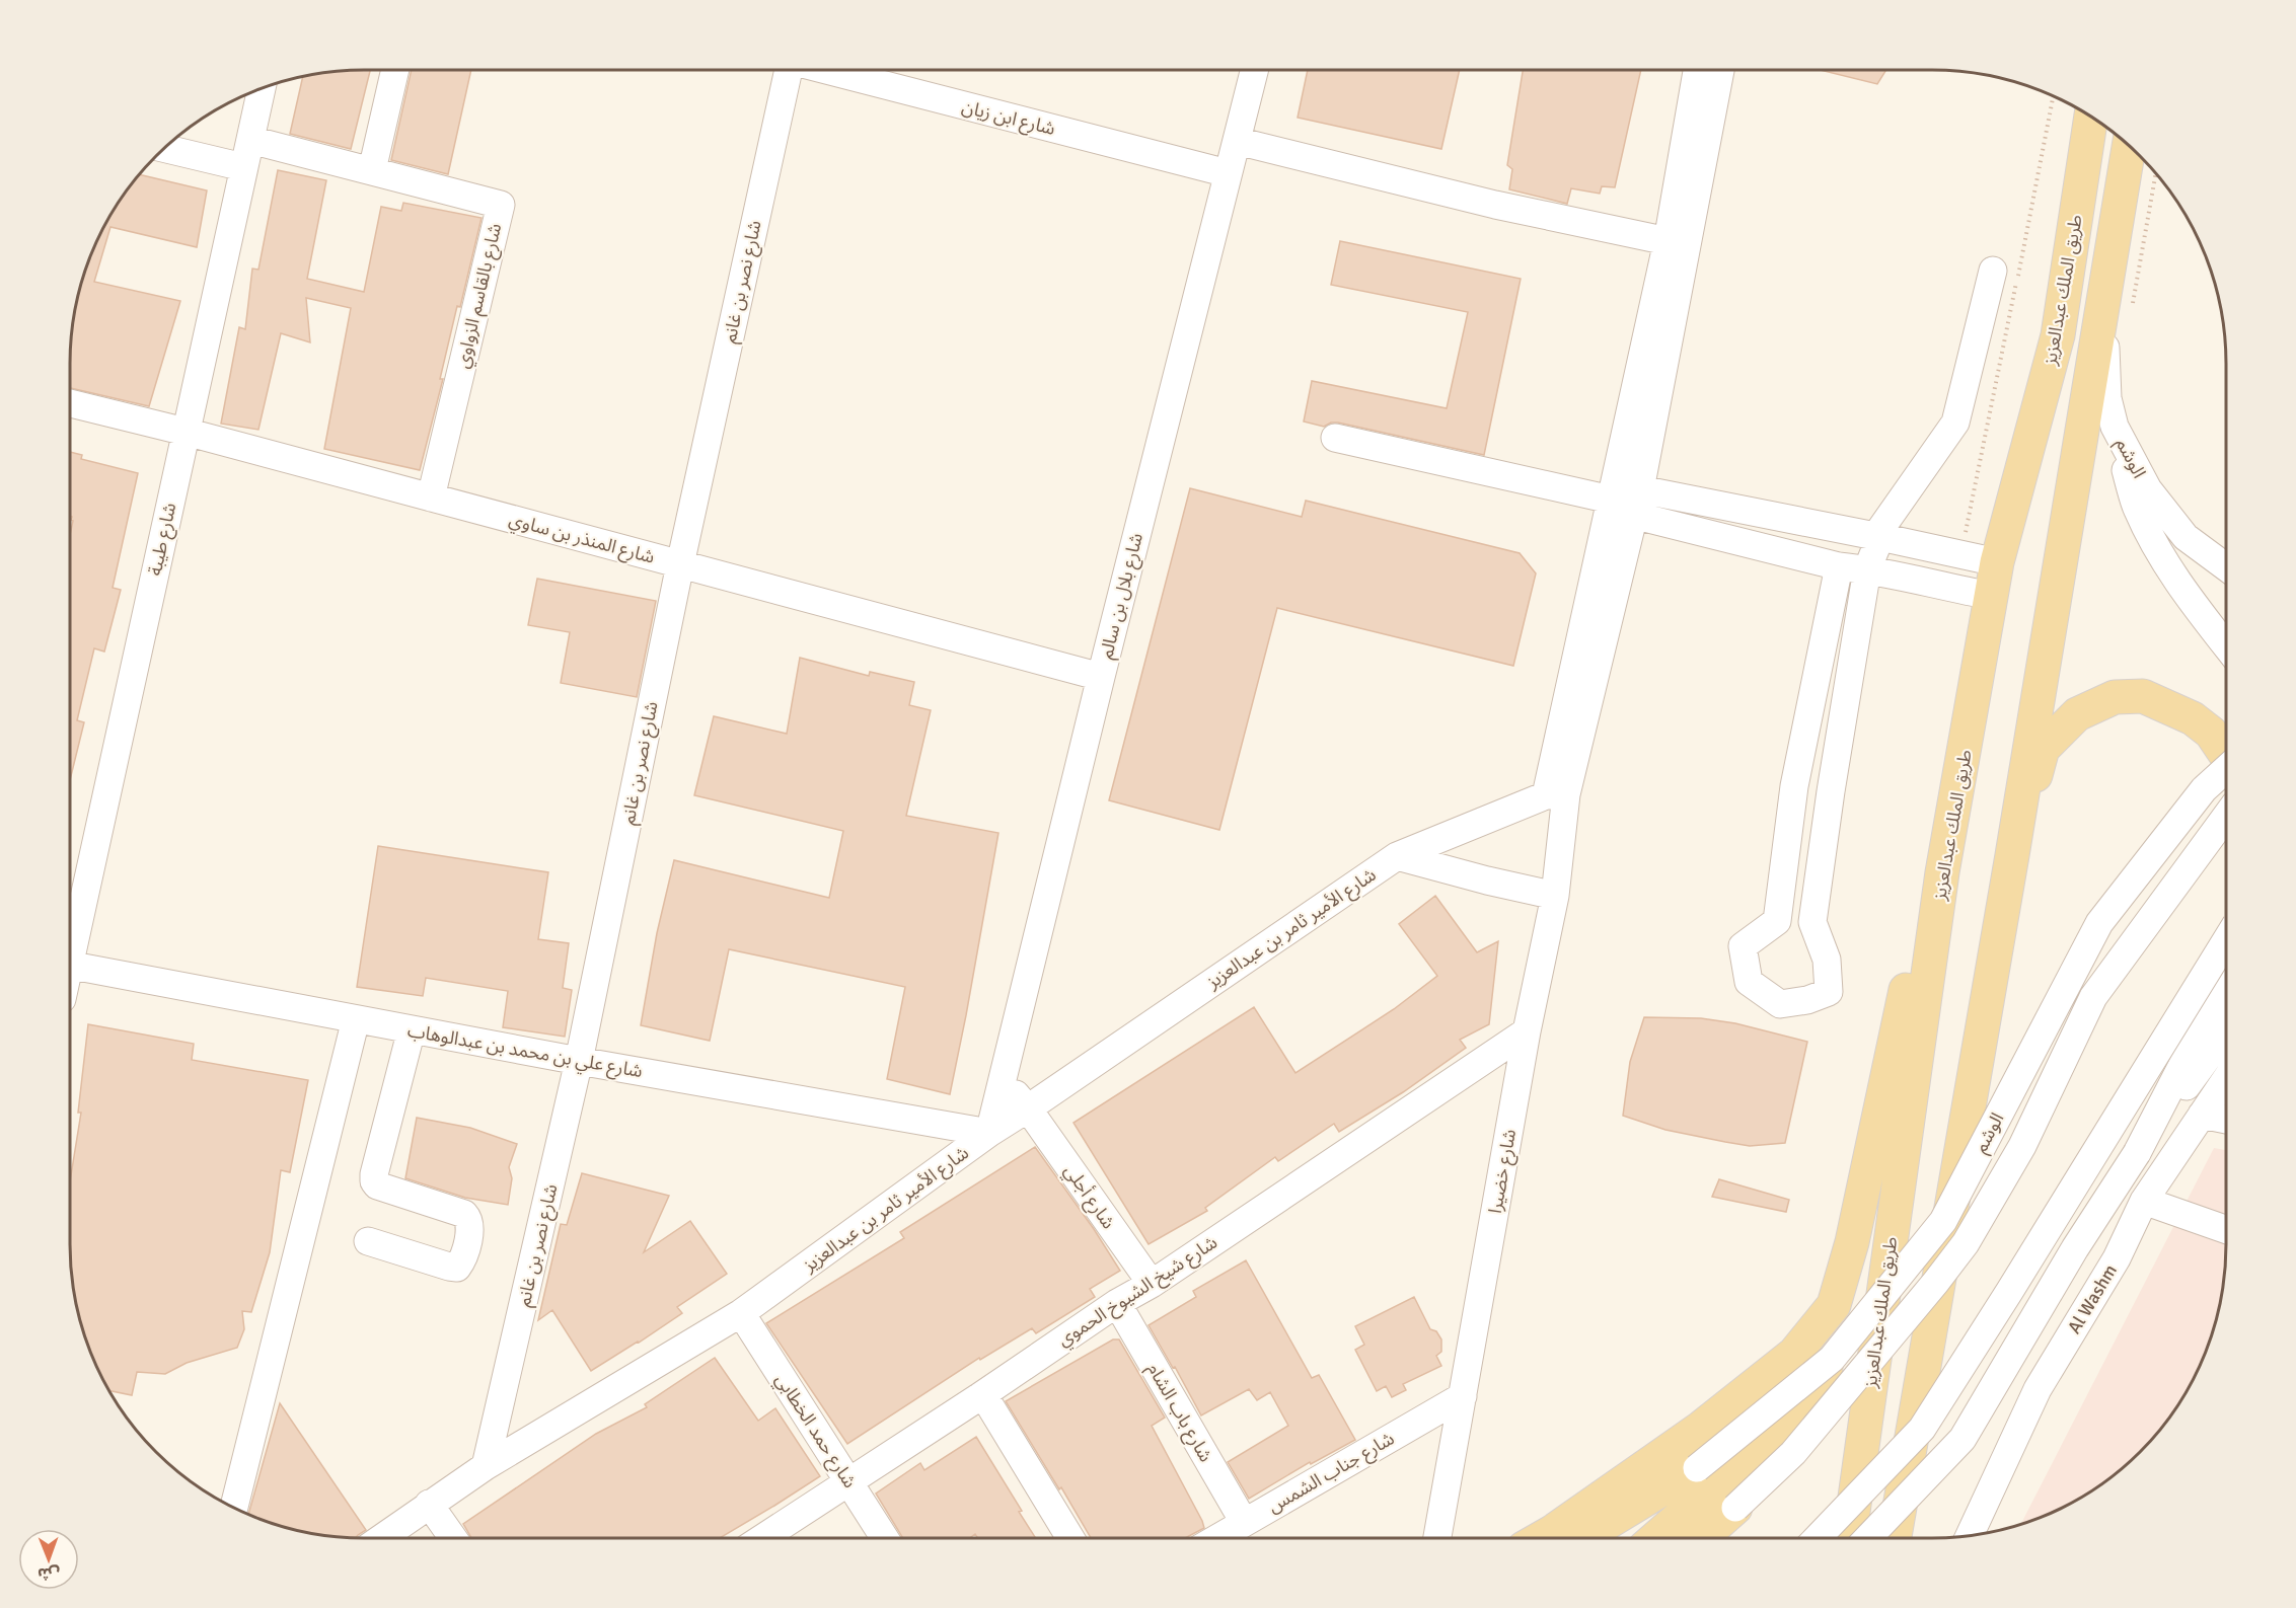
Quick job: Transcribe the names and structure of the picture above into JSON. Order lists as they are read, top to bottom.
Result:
{
  "streets": {
    "main road": ["طريق الملك عبدالعزيز"],
    "street": [
      "شارع ابن زيان",
      "شارع نصر بن غانم",
      "شارع بالقاسم الزواوي",
      "الوشم",
      "شارع المنذر بن ساوي",
      "شارع طيبة",
      "شارع بلال بن سالم",
      "شارع الأمير ثامر بن عبدالعزيز",
      "شارع علي بن محمد بن عبدالوهاب",
      "شارع خضيرا",
      "شارع أجلي",
      "شارع شيخ الشيوخ الحموي",
      "Al Washm",
      "شارع باب الشام",
      "شارع حمد الخطابي",
      "شارع جناب الشمس"
    ]
  },
  "crossings": [
    ["شارع ابن زيان", "شارع بلال بن سالم"],
    ["شارع نصر بن غانم", "شارع المنذر بن ساوي"],
    ["شارع نصر بن غانم", "شارع الأمير ثامر بن عبدالعزيز"],
    ["شارع نصر بن غانم", "شارع علي بن محمد بن عبدالوهاب"],
    ["شارع بالقاسم الزواوي", "شارع المنذر بن ساوي"],
    ["شارع بالقاسم الزواوي", "شارع طيبة"],
    ["شارع المنذر بن ساوي", "شارع طيبة"],
    ["شارع المنذر بن ساوي", "شارع بلال بن سالم"],
    ["شارع بلال بن سالم", "شارع الأمير ثامر بن عبدالعزيز"],
    ["شارع بلال بن سالم", "شارع علي بن محمد بن عبدالوهاب"],
    ["شارع بلال بن سالم", "شارع أجلي"],
    ["شارع الأمير ثامر بن عبدالعزيز", "شارع علي بن محمد بن عبدالوهاب"],
    ["شارع الأمير ثامر بن عبدالعزيز", "شارع خضيرا"],
    ["شارع الأمير ثامر بن عبدالعزيز", "شارع أجلي"],
    ["شارع الأمير ثامر بن عبدالعزيز", "شارع حمد الخطابي"],
    ["شارع خضيرا", "شارع شيخ الشيوخ الحموي"],
    ["شارع خضيرا", "شارع جناب الشمس"],
    ["شارع أجلي", "شارع شيخ الشيوخ الحموي"],
    ["شارع شيخ الشيوخ الحموي", "شارع باب الشام"],
    ["شارع شيخ الشيوخ الحموي", "شارع حمد الخطابي"],
    ["شارع باب الشام", "شارع جناب الشمس"]
  ],
  "north": "bottom"
}
